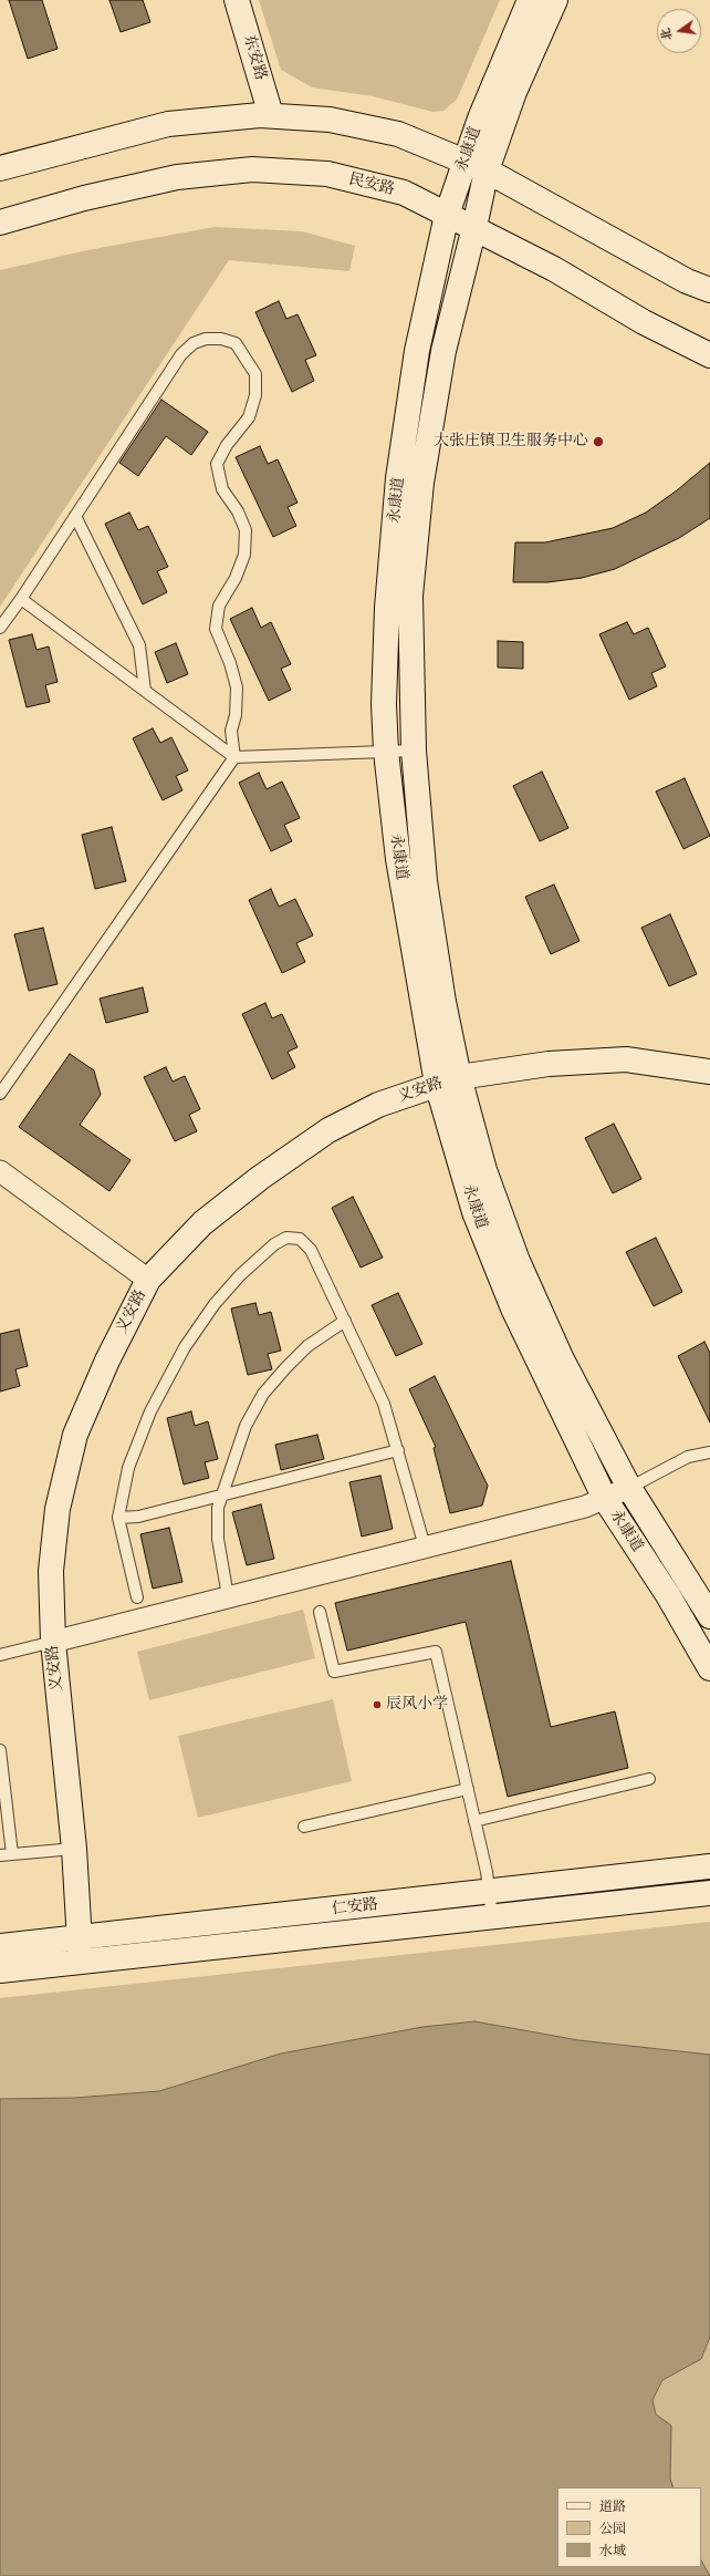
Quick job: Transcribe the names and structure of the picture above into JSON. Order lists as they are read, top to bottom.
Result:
{
  "streets": {
    "street": [
      "东安路",
      "永康道",
      "民安路",
      "义安路",
      "仁安路"
    ]
  },
  "crossings": [
    ["永康道", "民安路"],
    ["永康道", "义安路"],
    ["义安路", "仁安路"]
  ],
  "places": ["大张庄镇卫生服务中心", "辰风小学"],
  "legend": ["道路", "公园", "水域"],
  "north": "left"
}
